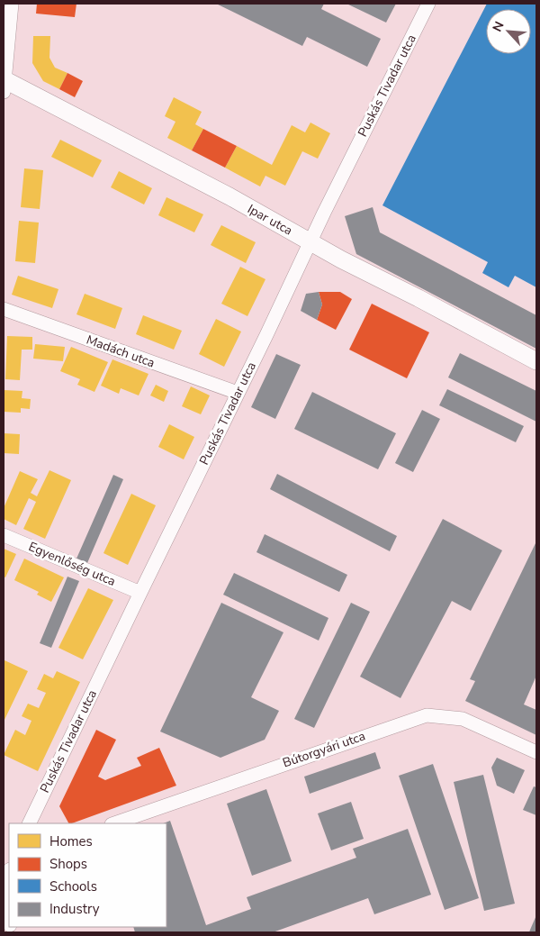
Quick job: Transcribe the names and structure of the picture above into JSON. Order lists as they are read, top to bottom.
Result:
{
  "streets": {
    "street": [
      "Puskás Tivadar utca",
      "Ipar utca",
      "Madách utca",
      "Egyenlőség utca",
      "Bútorgyári utca"
    ]
  },
  "crossings": [
    ["Puskás Tivadar utca", "Ipar utca"],
    ["Puskás Tivadar utca", "Madách utca"],
    ["Puskás Tivadar utca", "Egyenlőség utca"]
  ],
  "legend": [
    "Homes",
    "Shops",
    "Schools",
    "Industry"
  ],
  "north": "top left"
}
